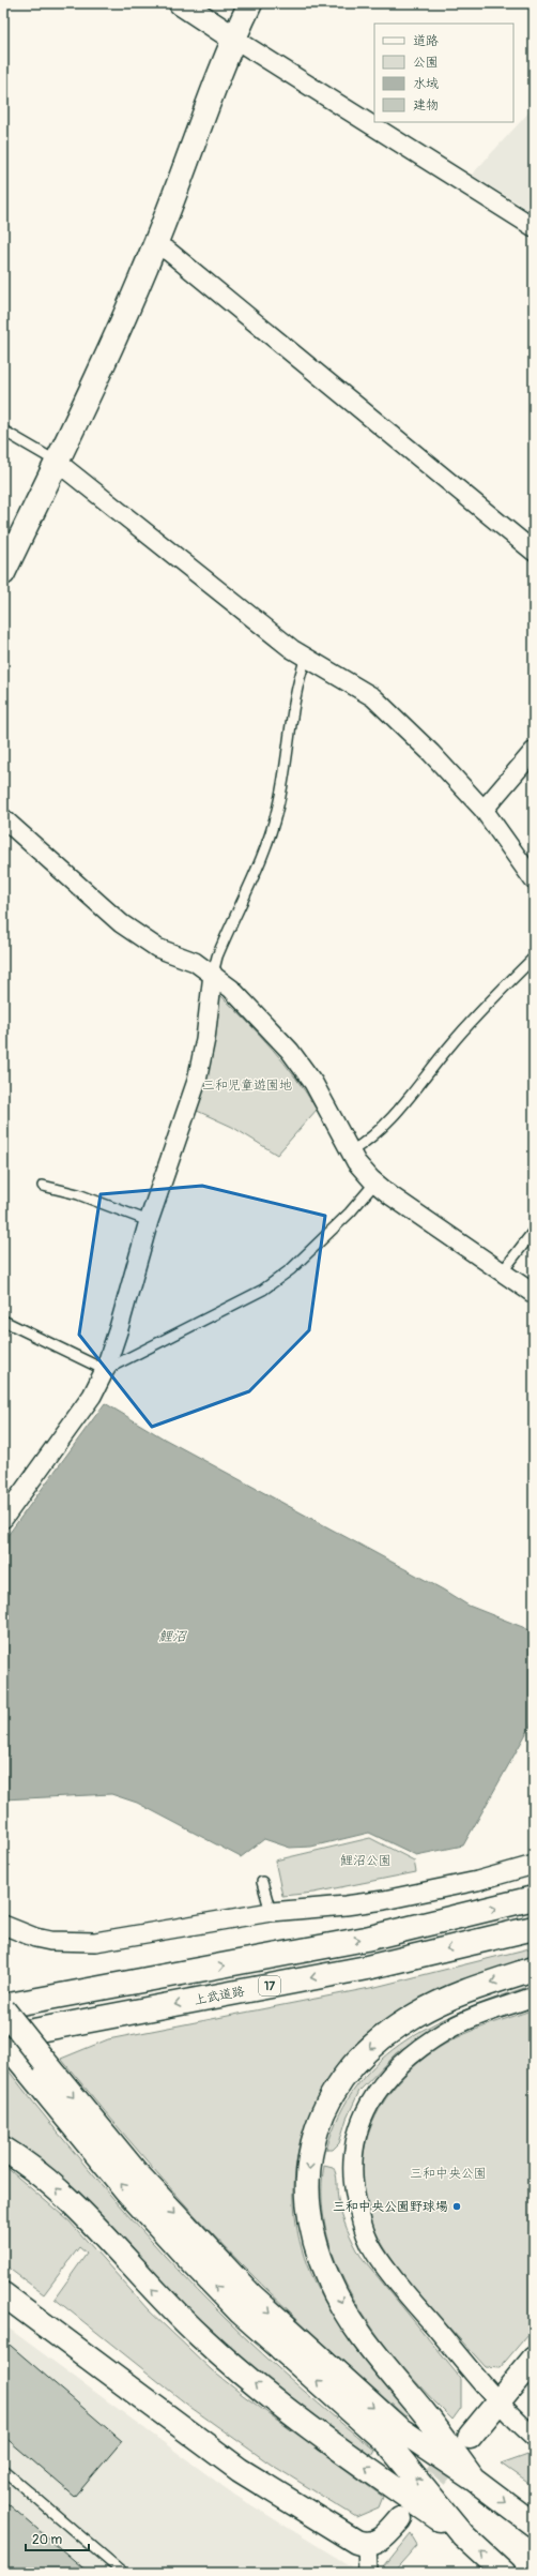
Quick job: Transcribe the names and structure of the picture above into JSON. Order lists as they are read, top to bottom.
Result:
{
  "streets": {
    "main road": ["17", "上武道路"]
  },
  "water": ["鯉沼"],
  "parks": ["三和児童遊園地", "鯉沼公園", "三和中央公園"],
  "places": ["三和中央公園野球場"],
  "legend": [
    "道路",
    "公園",
    "水域",
    "建物"
  ],
  "scale_bar": "20 m"
}
